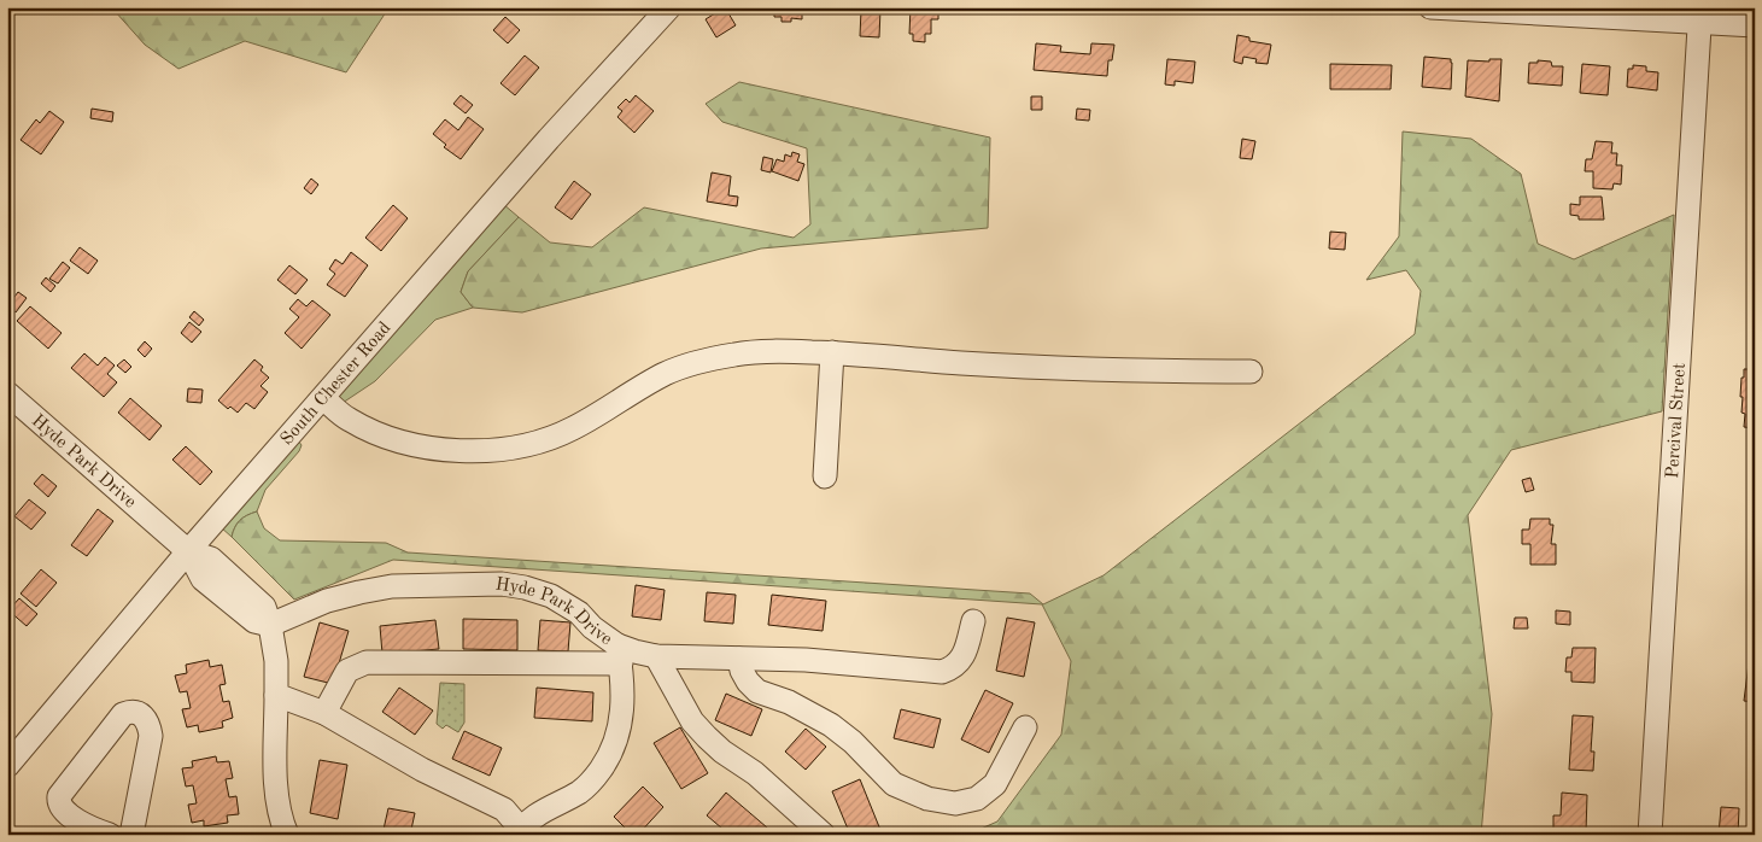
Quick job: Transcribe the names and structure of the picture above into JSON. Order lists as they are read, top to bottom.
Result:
{
  "streets": {
    "street": ["South Chester Road", "Percival Street", "Hyde Park Drive"]
  },
  "crossings": [
    ["South Chester Road", "Hyde Park Drive"]
  ]
}
